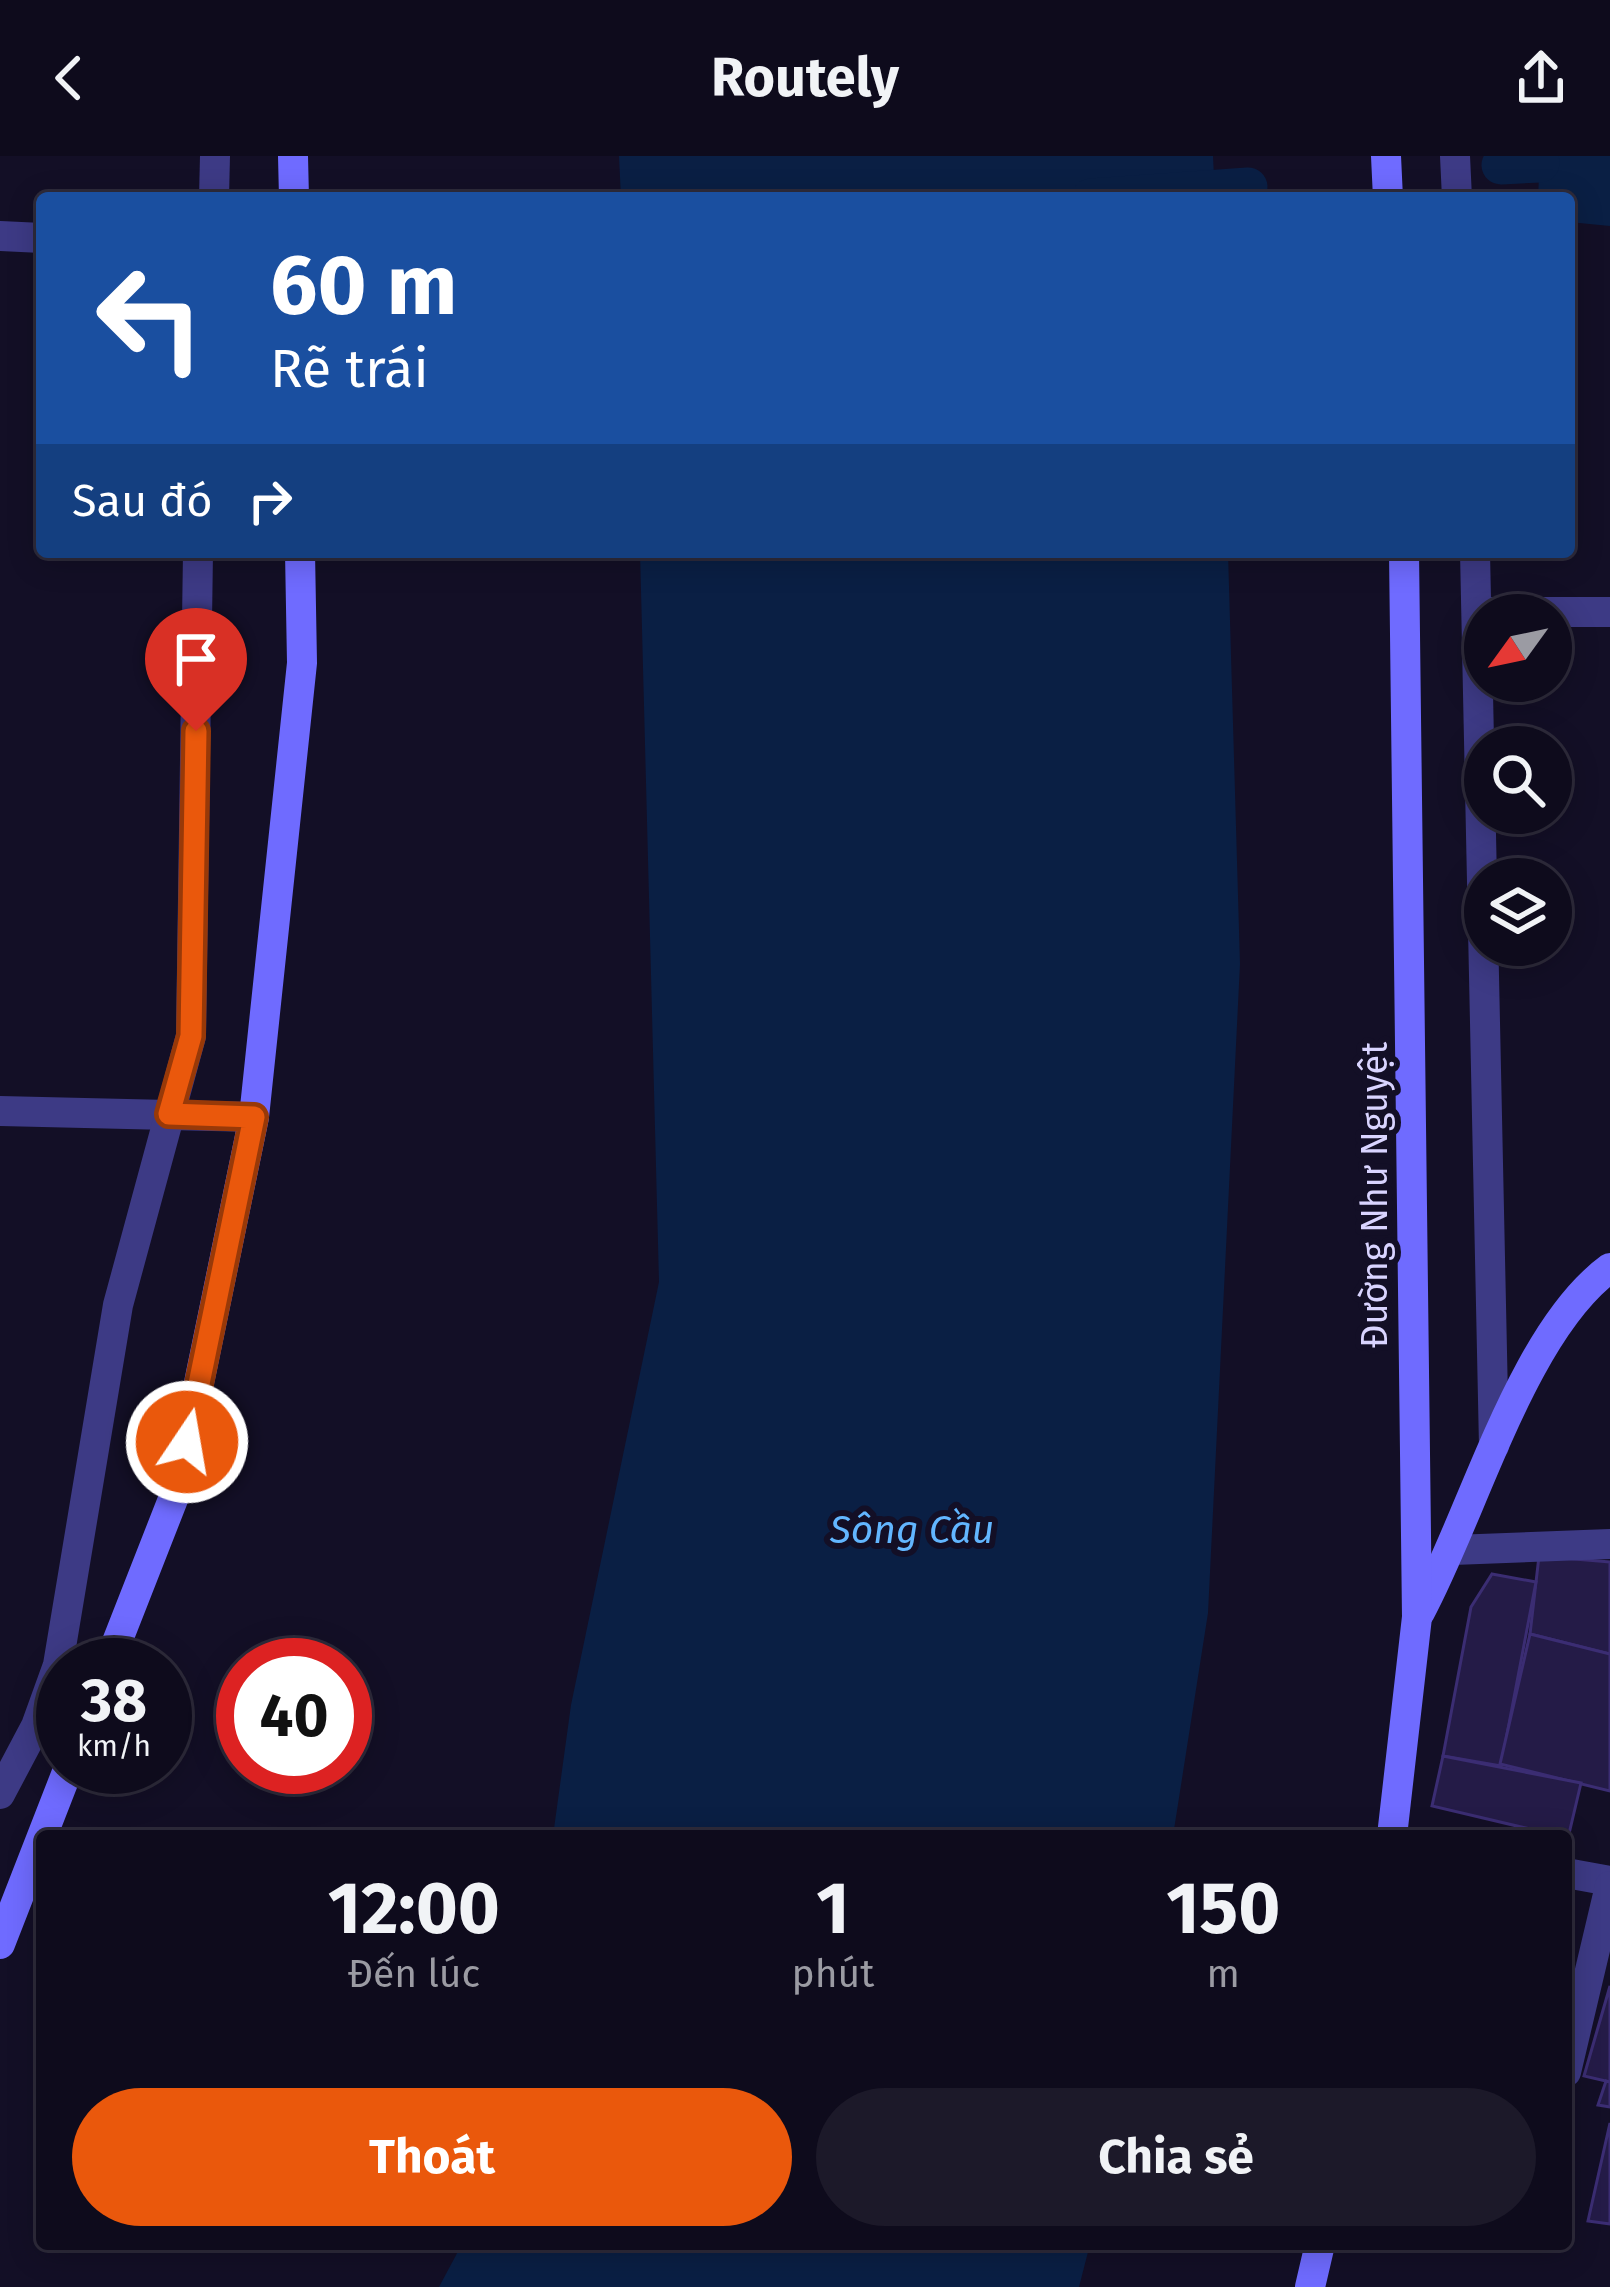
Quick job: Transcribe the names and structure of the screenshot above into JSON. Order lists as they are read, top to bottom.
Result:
{
  "streets": {
    "street": ["Đường Như Nguyệt"]
  },
  "water": ["Sông Cầu"],
  "north": "bottom left",
  "page": {
    "header": "Routely",
    "turn": ["60 m", "Rẽ trái"],
    "then": "Sau đó",
    "speed": "38 km/h",
    "limit": "40",
    "eta": [
      "12:00",
      "Đến lúc",
      "1",
      "phút",
      "150",
      "m"
    ],
    "buttons": ["Thoát", "Chia sẻ"]
  }
}
